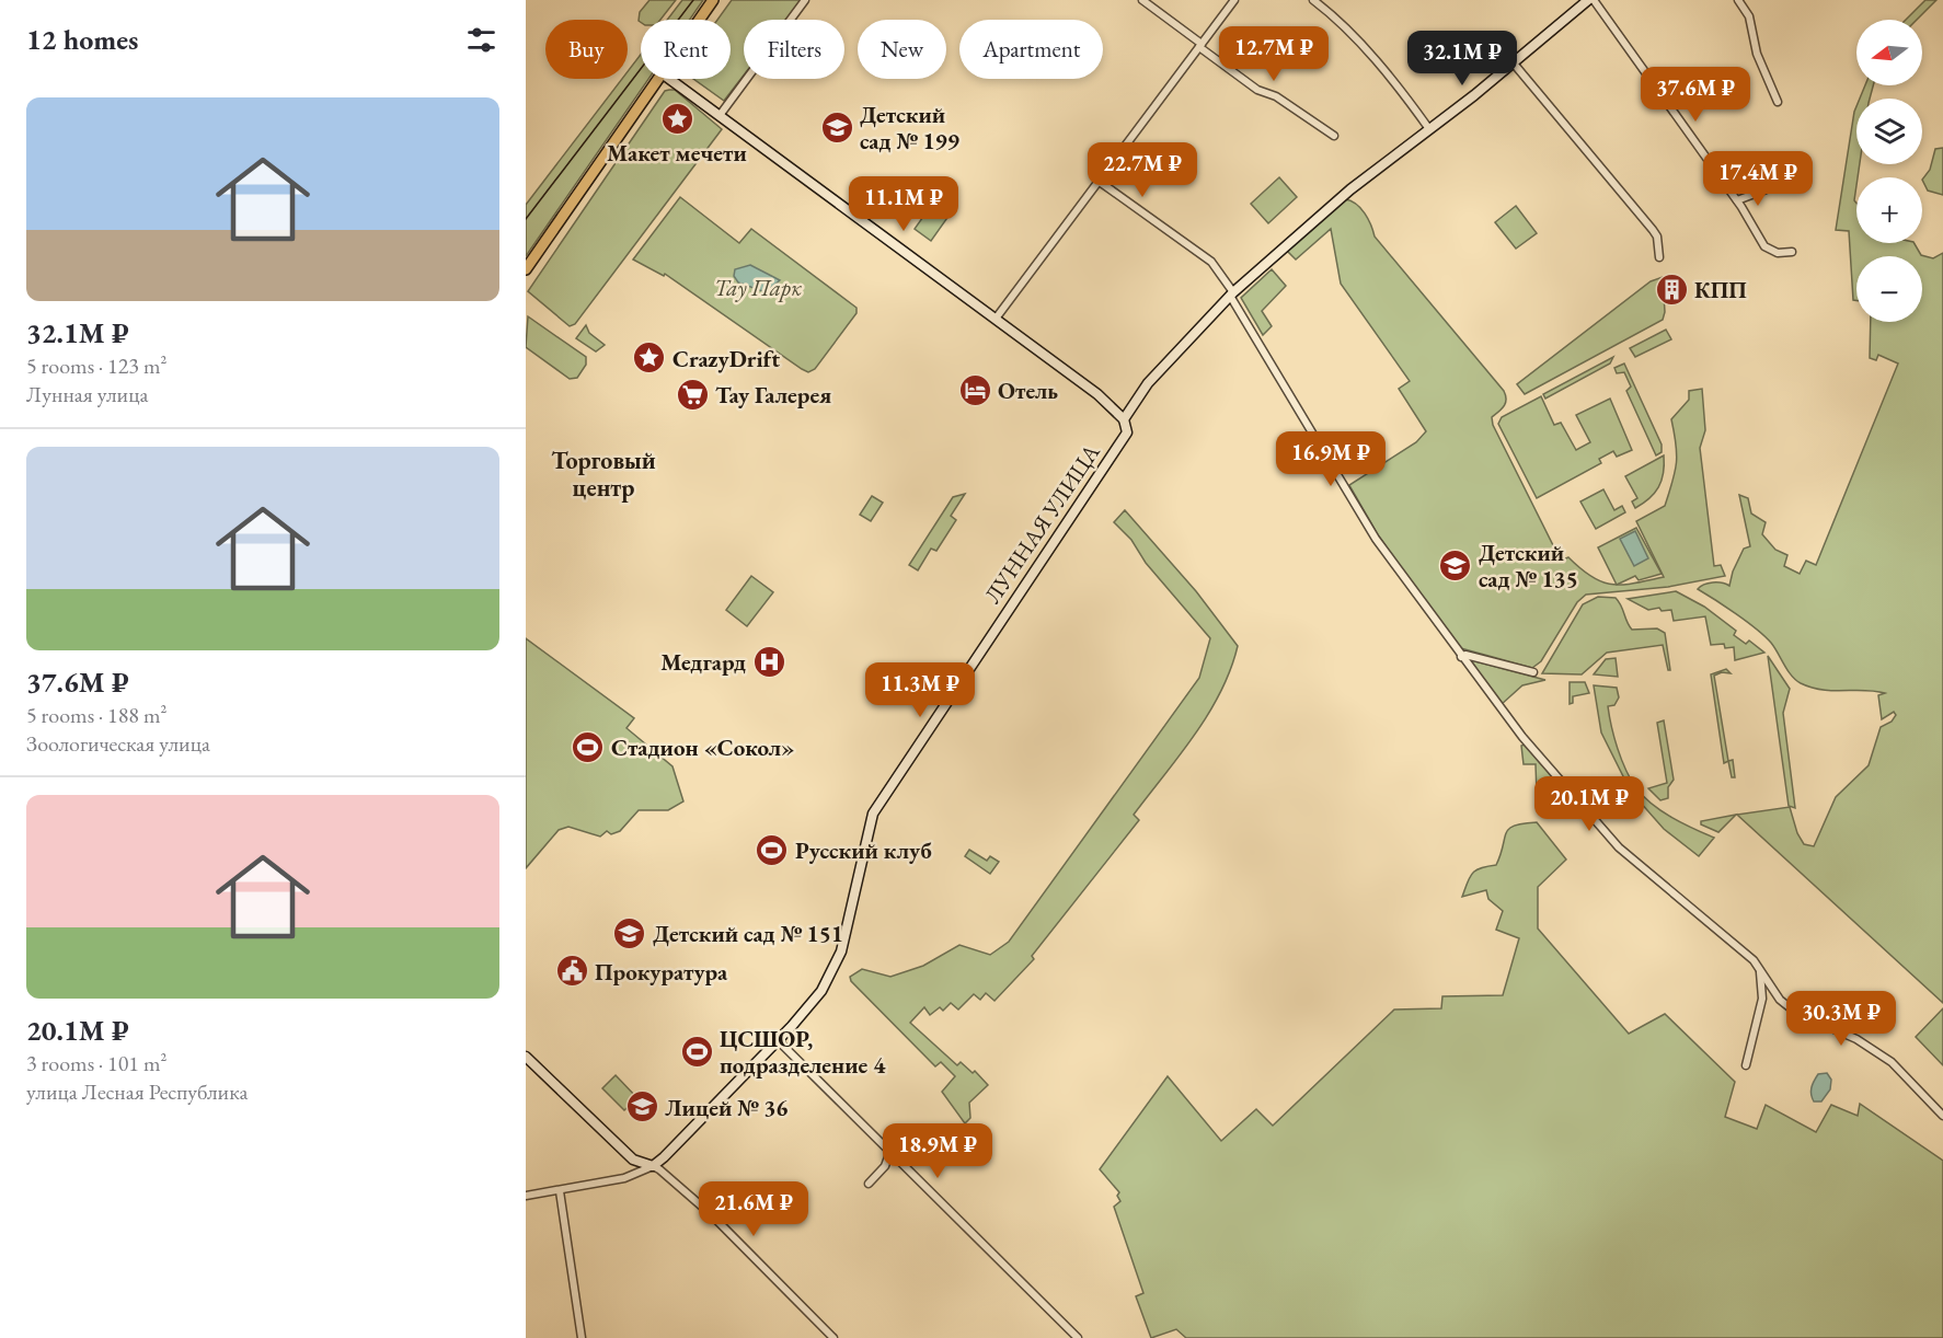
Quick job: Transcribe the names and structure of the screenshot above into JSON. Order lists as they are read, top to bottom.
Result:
{
  "streets": {
    "street": ["ЛУННАЯ УЛИЦА"]
  },
  "districts": ["Торговый центр"],
  "parks": ["Тау Парк"],
  "places": {
    "place": ["Макет мечети", "CrazyDrift"],
    "school or university": [
      "Детский сад № 199",
      "Детский сад № 135",
      "Детский сад № 151",
      "Лицей № 36"
    ],
    "building": ["КПП"],
    "hotel": ["Отель"],
    "supermarket": ["Тау Галерея"],
    "hospital": ["Медгард"],
    "sports": ["Стадион «Сокол»", "Русский клуб", "ЦСШОР, подразделение 4"],
    "public building": ["Прокуратура"]
  },
  "north": "left",
  "page": {
    "heading": "12 homes",
    "map_buttons": ["+", "−"],
    "chip": [
      "Buy",
      "Rent",
      "Filters",
      "New",
      "Apartment"
    ],
    "price": [
      "12.7M ₽",
      "32.1M ₽",
      "37.6M ₽",
      "22.7M ₽",
      "17.4M ₽",
      "11.1M ₽",
      "16.9M ₽",
      "11.3M ₽",
      "20.1M ₽",
      "30.3M ₽",
      "18.9M ₽",
      "21.6M ₽"
    ],
    "list": [
      {
        "name": "32.1M ₽",
        "note": "5 rooms · 123 m² · Лунная улица"
      },
      {
        "name": "37.6M ₽",
        "note": "5 rooms · 188 m² · Зоологическая улица"
      },
      {
        "name": "20.1M ₽",
        "note": "3 rooms · 101 m² · улица Лесная Республика"
      }
    ]
  }
}
